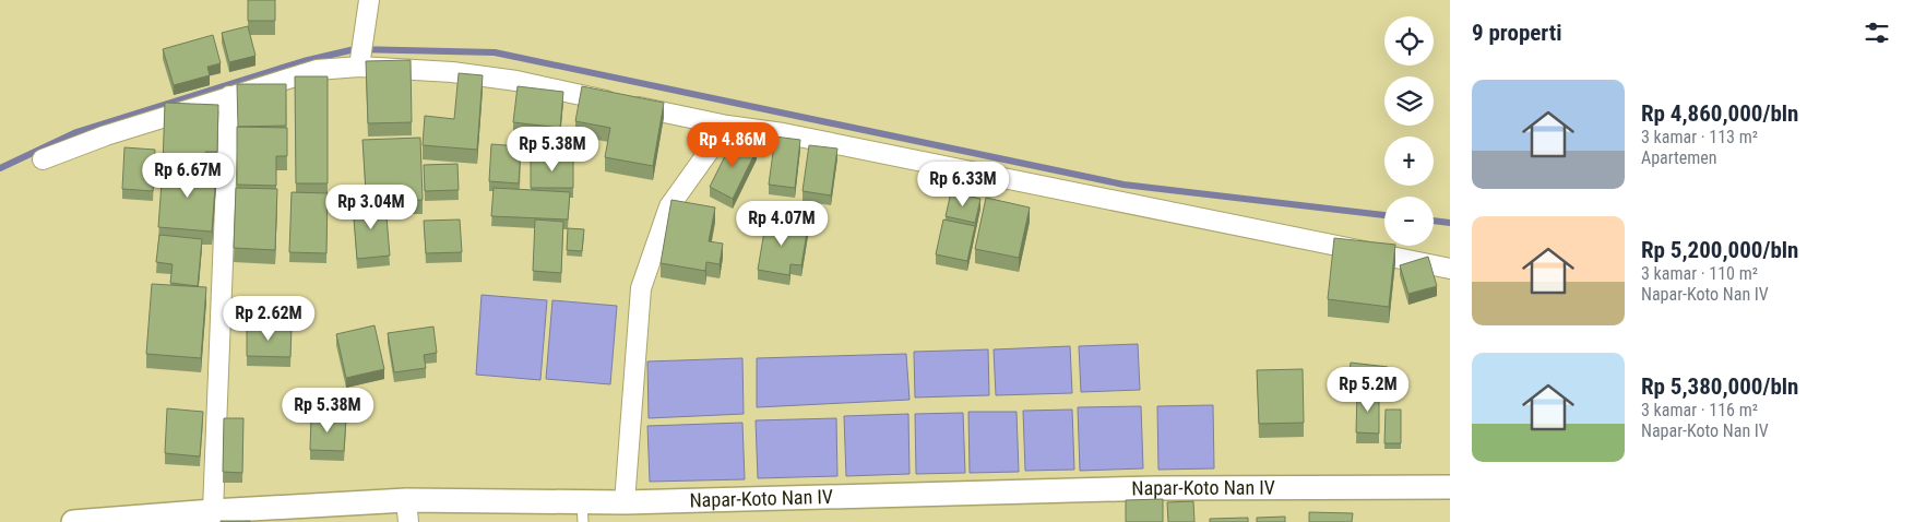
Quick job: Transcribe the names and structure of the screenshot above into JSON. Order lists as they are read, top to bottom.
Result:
{
  "streets": {
    "street": ["Napar-Koto Nan IV"]
  },
  "page": {
    "heading": "9 properti",
    "map_buttons": ["+", "−"],
    "list": [
      {
        "name": "Rp 4,860,000/bln",
        "note": "3 kamar · 113 m² · Apartemen"
      },
      {
        "name": "Rp 5,200,000/bln",
        "note": "3 kamar · 110 m² · Napar-Koto Nan IV"
      },
      {
        "name": "Rp 5,380,000/bln",
        "note": "3 kamar · 116 m² · Napar-Koto Nan IV"
      }
    ],
    "price": [
      "Rp 4.86M",
      "Rp 5.38M",
      "Rp 6.67M",
      "Rp 6.33M",
      "Rp 3.04M",
      "Rp 4.07M",
      "Rp 2.62M",
      "Rp 5.2M",
      "Rp 5.38M"
    ]
  }
}
